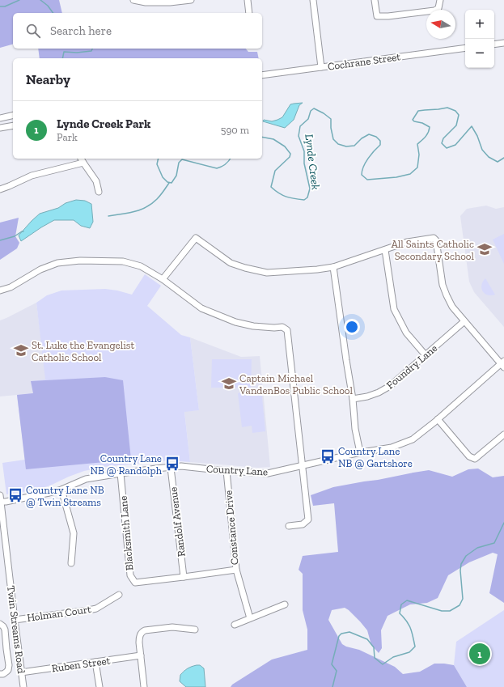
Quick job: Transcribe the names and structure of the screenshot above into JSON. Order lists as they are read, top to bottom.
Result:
{
  "streets": {
    "street": [
      "Cochrane Street",
      "Foundry Lane",
      "Country Lane",
      "Randolf Avenue",
      "Constance Drive",
      "Blacksmith Lane",
      "Holman Court",
      "Twin Streams Road",
      "Ruben Street"
    ]
  },
  "crossings": [
    ["Country Lane", "Randolf Avenue"],
    ["Country Lane", "Constance Drive"],
    ["Country Lane", "Blacksmith Lane"],
    ["Country Lane", "Twin Streams Road"],
    ["Randolf Avenue", "Constance Drive"],
    ["Randolf Avenue", "Blacksmith Lane"],
    ["Constance Drive", "Blacksmith Lane"],
    ["Holman Court", "Twin Streams Road"],
    ["Twin Streams Road", "Ruben Street"]
  ],
  "water": ["Lynde Creek"],
  "places": {
    "school or university": ["All Saints Catholic Secondary School", "St. Luke the Evangelist Catholic School", "Captain Michael VandenBos Public School"],
    "bus stop": ["Country Lane NB @ Gartshore", "Country Lane NB @ Randolph", "Country Lane NB @ Twin Streams"]
  },
  "north": "left",
  "page": {
    "map_buttons": ["+", "−"],
    "search": "Search here",
    "heading": "Nearby",
    "list": [
      {
        "mark": "1",
        "name": "Lynde Creek Park",
        "note": "Park",
        "value": "590 m"
      }
    ],
    "pins": "1"
  }
}
